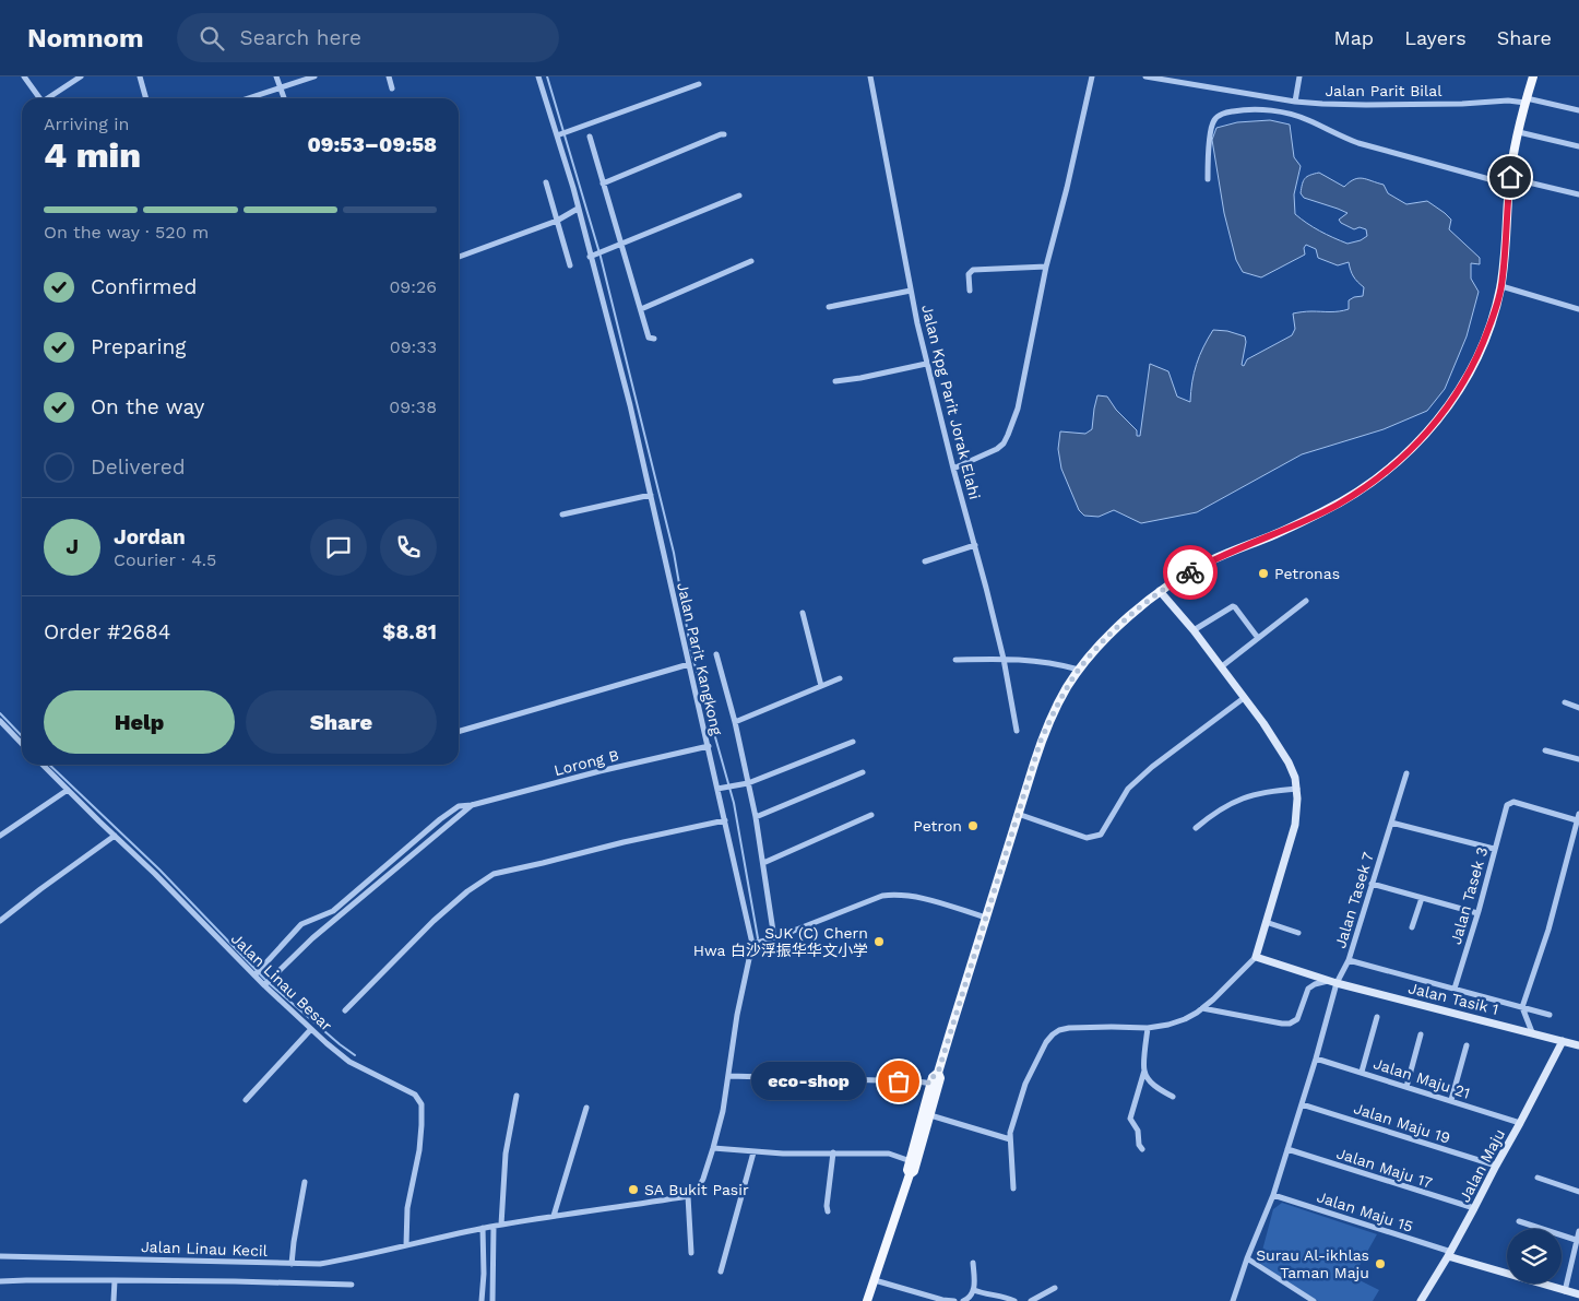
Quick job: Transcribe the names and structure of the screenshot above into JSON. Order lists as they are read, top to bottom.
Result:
{
  "streets": {
    "street": [
      "Jalan Parit Bilal",
      "Jalan Kpg Parit Jorak Elahi",
      "Jalan Parit Kangkong",
      "Lorong B",
      "Jalan Tasek 3",
      "Jalan Tasek 7",
      "Jalan Linau Besar",
      "Jalan Tasik 1",
      "Jalan Maju 21",
      "Jalan Maju 19",
      "Jalan Maju",
      "Jalan Maju 17",
      "Jalan Maju 15",
      "Jalan Linau Kecil"
    ]
  },
  "crossings": [
    ["Jalan Parit Kangkong", "Lorong B"],
    ["Lorong B", "Jalan Linau Besar"],
    ["Jalan Tasek 7", "Jalan Tasik 1"],
    ["Jalan Tasek 7", "Jalan Maju 21"],
    ["Jalan Tasek 7", "Jalan Maju 19"],
    ["Jalan Tasek 7", "Jalan Maju 17"],
    ["Jalan Tasek 7", "Jalan Maju 15"],
    ["Jalan Linau Besar", "Jalan Linau Kecil"],
    ["Jalan Tasik 1", "Jalan Maju"],
    ["Jalan Maju 21", "Jalan Maju"],
    ["Jalan Maju 19", "Jalan Maju"],
    ["Jalan Maju", "Jalan Maju 17"],
    ["Jalan Maju", "Jalan Maju 15"]
  ],
  "places": [
    "Petronas",
    "Petron",
    "SJK (C) Chern Hwa 白沙浮振华华文小学",
    "eco-shop",
    "SA Bukit Pasir",
    "Surau Al-ikhlas Taman Maju"
  ],
  "page": {
    "header": "Nomnom",
    "search": "Search here",
    "nav": ["Map", "Layers", "Share"],
    "heading": ["4 min", "Arriving in", "09:53–09:58"],
    "panel": [
      "Jordan",
      "Courier · 4.5",
      "Order #2684",
      "$8.81"
    ],
    "bar": "On the way · 520 m",
    "list": [
      ["Confirmed", "09:26"],
      ["Preparing", "09:33"],
      ["On the way", "09:38"],
      "Delivered"
    ],
    "round": "J",
    "buttons": ["Help", "Share"],
    "bubble": "eco-shop"
  }
}
